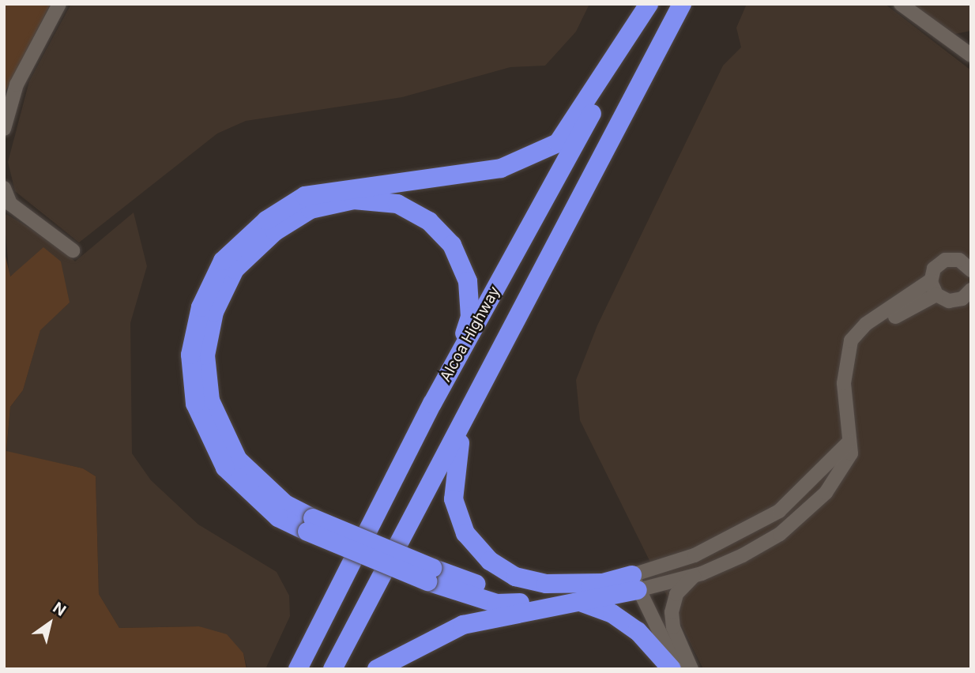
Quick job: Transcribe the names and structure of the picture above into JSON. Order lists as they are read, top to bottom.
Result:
{
  "streets": {
    "highway": ["Alcoa Highway"]
  },
  "north": "top right"
}
